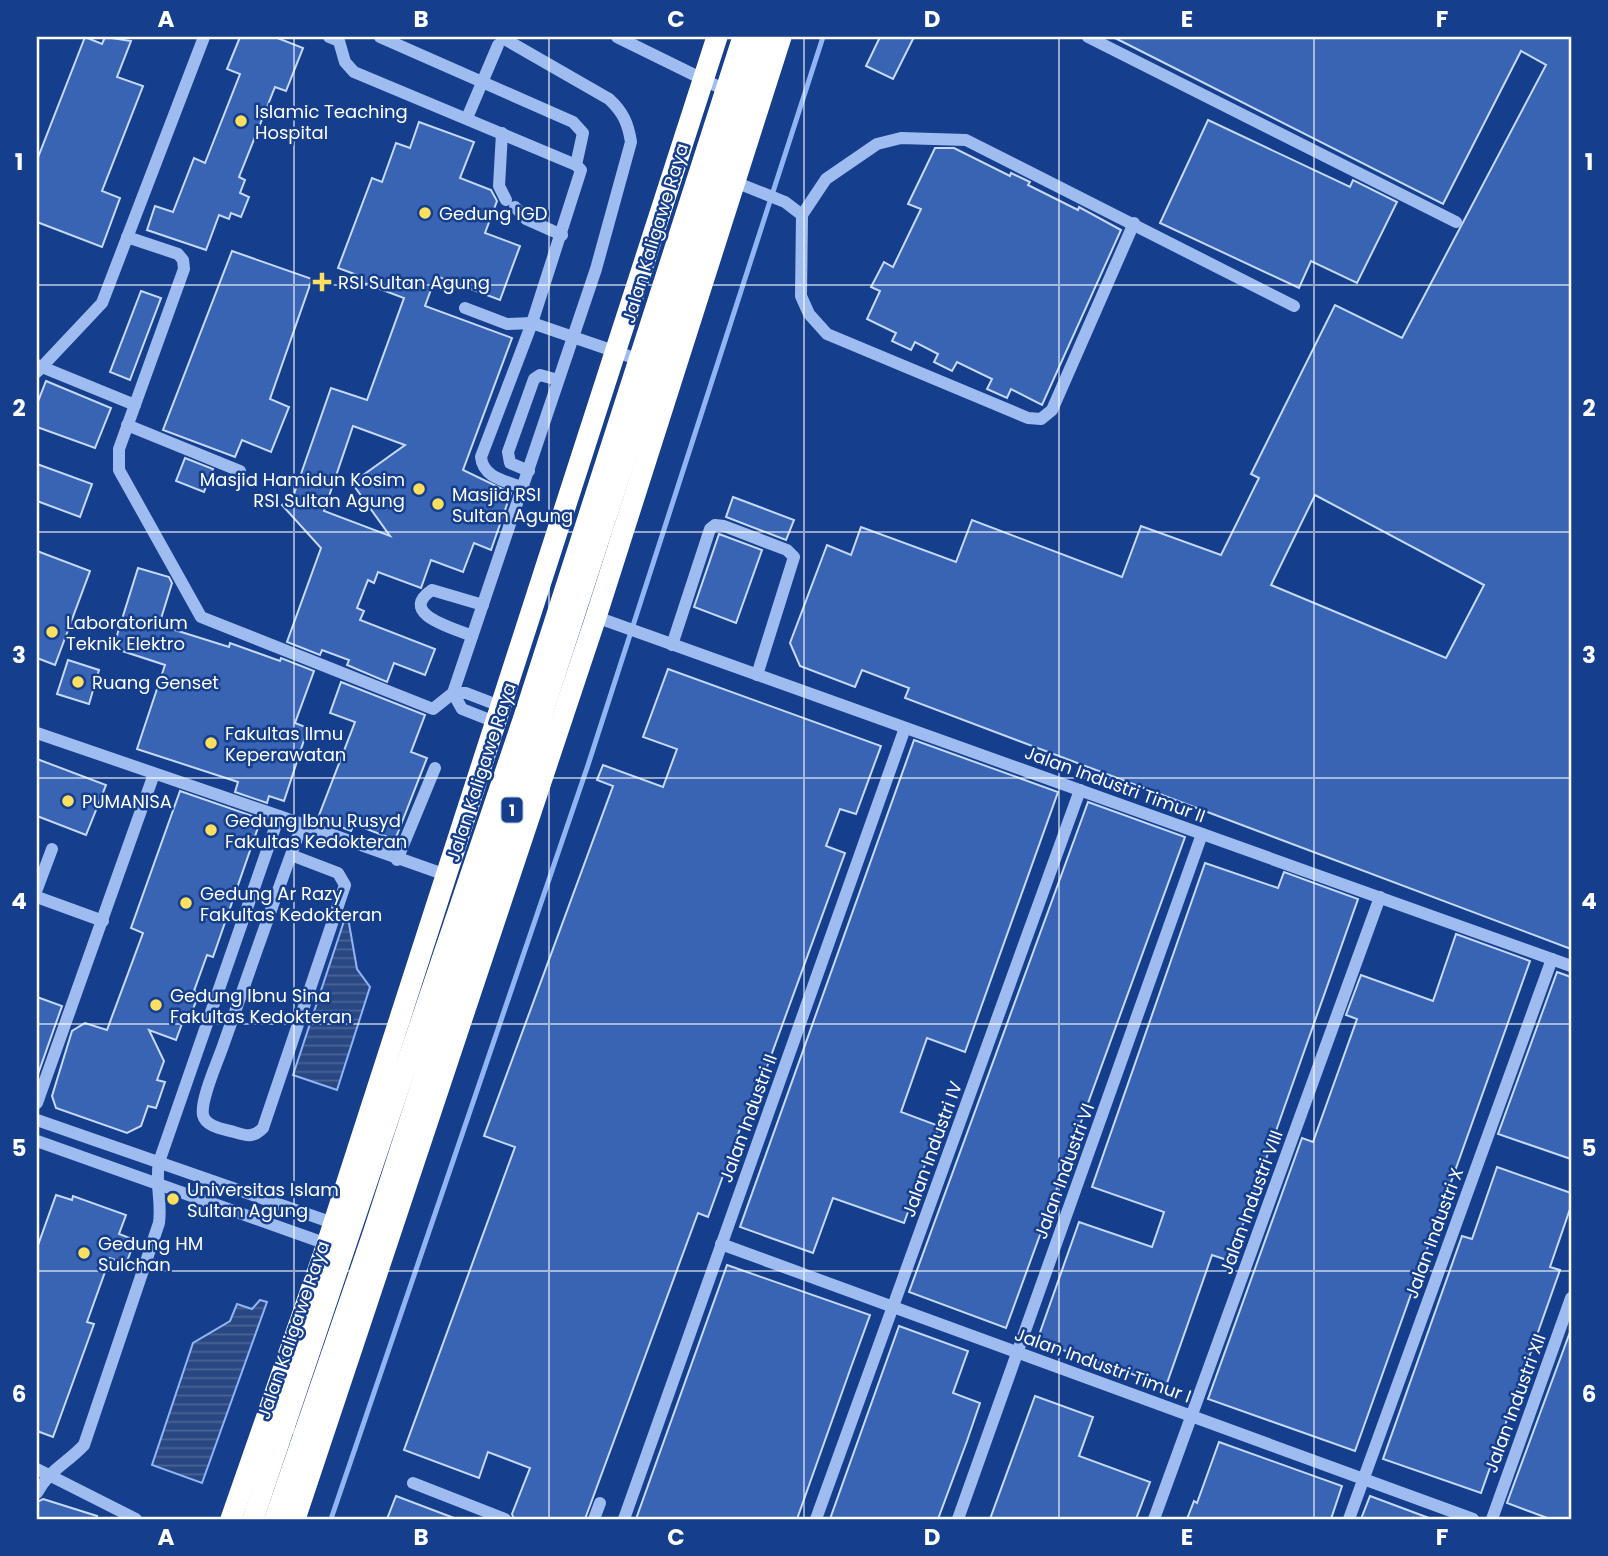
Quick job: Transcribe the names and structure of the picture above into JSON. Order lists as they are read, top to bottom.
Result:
{
  "streets": {
    "highway": ["Jalan Kaligawe Raya", "1"],
    "lane": [
      "Jalan Industri Timur II",
      "Jalan Industri II",
      "Jalan Industri IV",
      "Jalan Industri VI",
      "Jalan Industri VIII",
      "Jalan Industri X",
      "Jalan Industri Timur I",
      "Jalan Industri XII"
    ]
  },
  "crossings": [
    ["Jalan Industri Timur II", "Jalan Industri II"],
    ["Jalan Industri Timur II", "Jalan Industri IV"],
    ["Jalan Industri Timur II", "Jalan Industri VI"],
    ["Jalan Industri Timur II", "Jalan Industri VIII"],
    ["Jalan Industri Timur II", "Jalan Industri X"],
    ["Jalan Industri II", "Jalan Industri Timur I"],
    ["Jalan Industri IV", "Jalan Industri Timur I"],
    ["Jalan Industri VI", "Jalan Industri Timur I"],
    ["Jalan Industri VIII", "Jalan Industri Timur I"],
    ["Jalan Industri X", "Jalan Industri Timur I"]
  ],
  "places": {
    "other": [
      "Islamic Teaching Hospital",
      "Gedung IGD",
      "Masjid Hamidun Kosim RSI Sultan Agung",
      "Masjid RSI Sultan Agung",
      "Laboratorium Teknik Elektro",
      "Ruang Genset",
      "Fakultas Ilmu Keperawatan",
      "PUMANISA",
      "Gedung Ibnu Rusyd Fakultas Kedokteran",
      "Gedung Ar Razy Fakultas Kedokteran",
      "Gedung Ibnu Sina Fakultas Kedokteran",
      "Universitas Islam Sultan Agung",
      "Gedung HM Sulchan"
    ],
    "health": ["RSI Sultan Agung"]
  },
  "grid": {
    "columns": [
      "A",
      "B",
      "C",
      "D",
      "E",
      "F"
    ],
    "rows": [
      "1",
      "2",
      "3",
      "4",
      "5",
      "6"
    ]
  }
}
